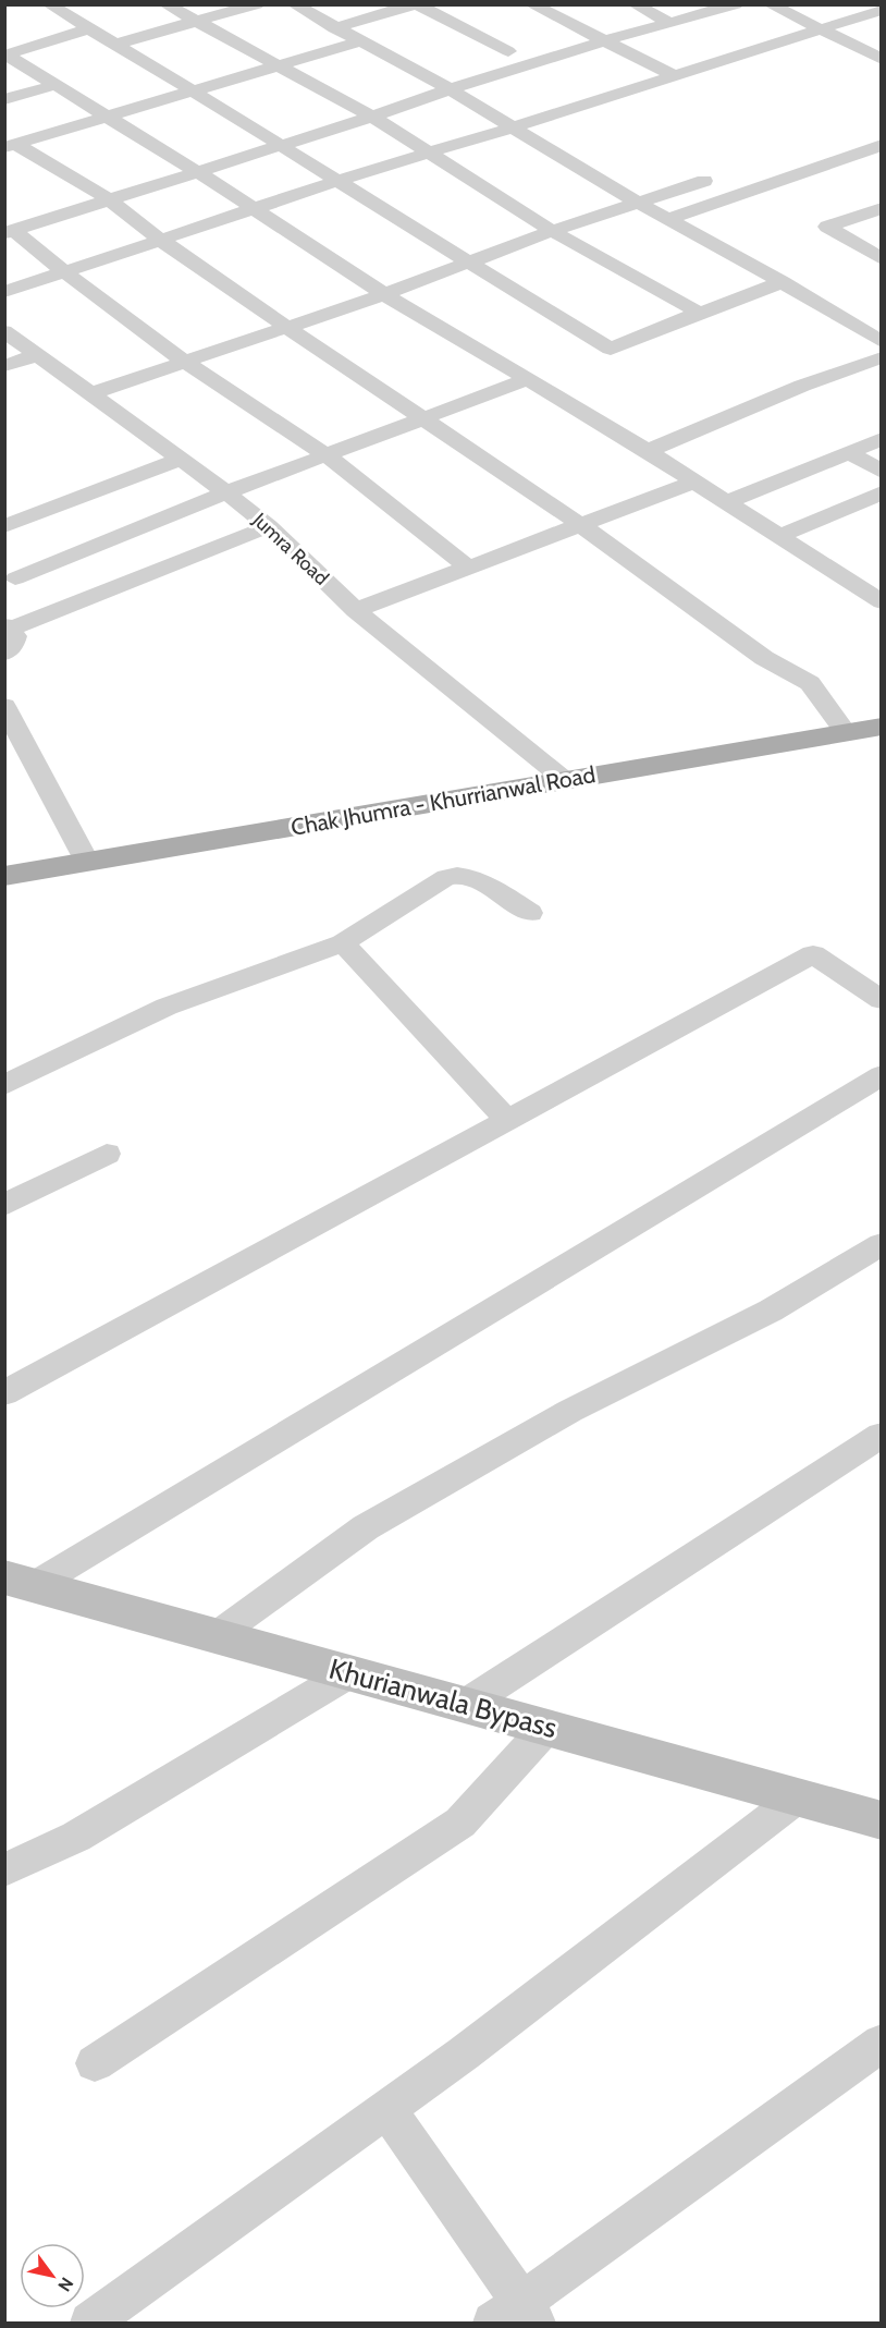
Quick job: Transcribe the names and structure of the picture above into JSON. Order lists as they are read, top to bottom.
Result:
{
  "streets": {
    "main road": ["Chak Jhumra - Khurrianwal Road", "Khurianwala Bypass"],
    "street": ["Jumra Road"]
  },
  "crossings": [
    ["Jumra Road", "Chak Jhumra - Khurrianwal Road"]
  ],
  "north": "bottom right"
}
